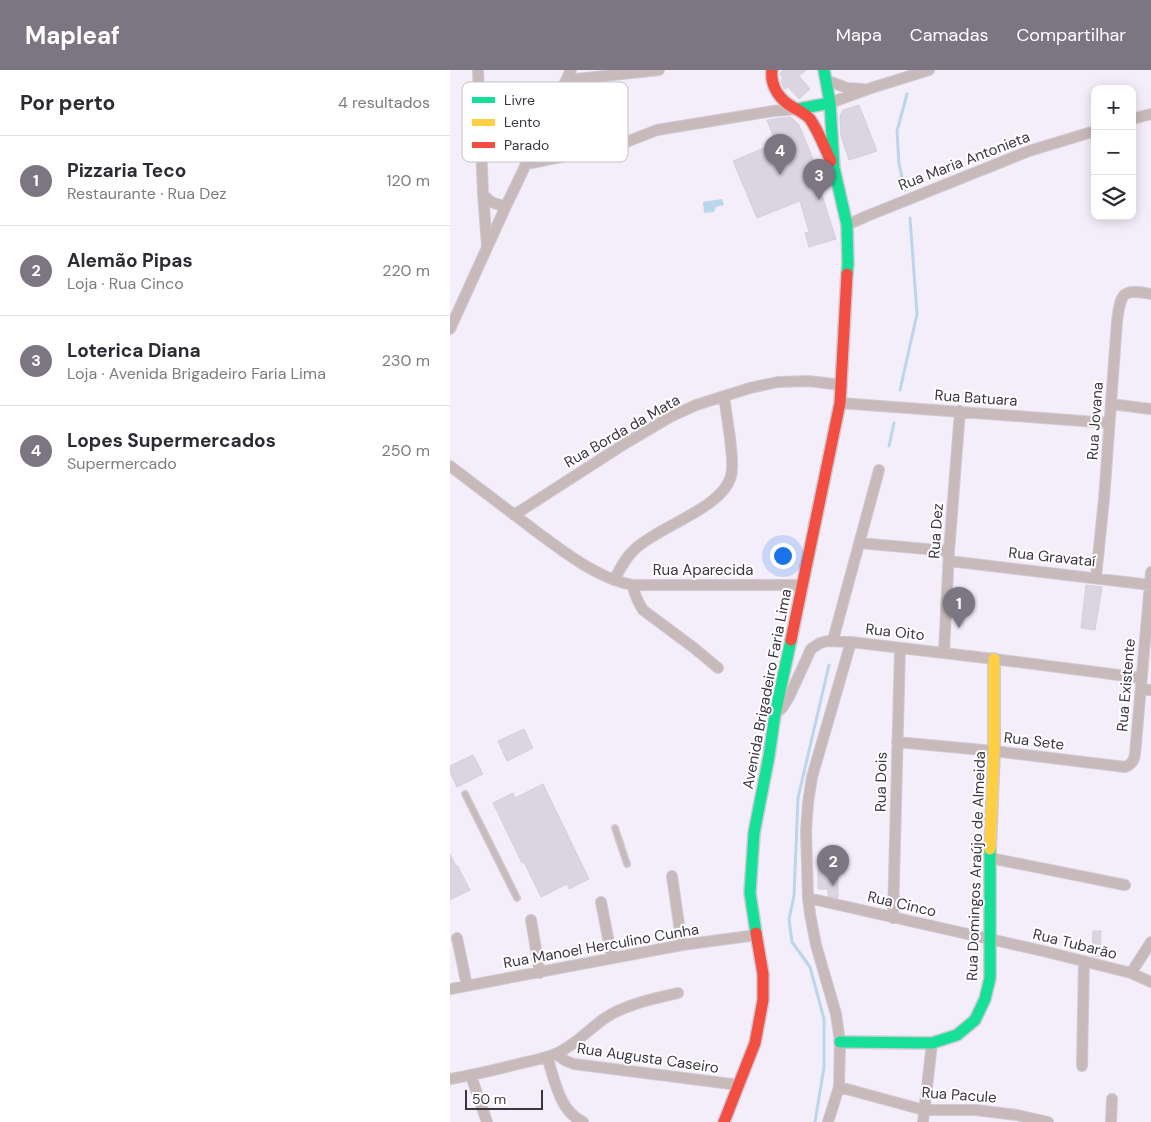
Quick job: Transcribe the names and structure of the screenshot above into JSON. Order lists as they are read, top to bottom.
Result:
{
  "streets": {
    "main road": ["Avenida Brigadeiro Faria Lima", "Rua Domingos Araújo de Almeida"],
    "street": [
      "Rua Maria Antonieta",
      "Rua Batuara",
      "Rua Jovana",
      "Rua Borda da Mata",
      "Rua Dez",
      "Rua Gravataí",
      "Rua Aparecida",
      "Rua Oito",
      "Rua Existente",
      "Rua Sete",
      "Rua Dois",
      "Rua Cinco",
      "Rua Tubarão",
      "Rua Manoel Herculino Cunha",
      "Rua Augusta Caseiro",
      "Rua Pacule"
    ]
  },
  "crossings": [
    ["Rua Maria Antonieta", "Avenida Brigadeiro Faria Lima"],
    ["Rua Batuara", "Rua Jovana"],
    ["Rua Batuara", "Rua Dez"],
    ["Rua Batuara", "Avenida Brigadeiro Faria Lima"],
    ["Rua Jovana", "Rua Gravataí"],
    ["Rua Borda da Mata", "Rua Aparecida"],
    ["Rua Borda da Mata", "Avenida Brigadeiro Faria Lima"],
    ["Rua Dez", "Rua Gravataí"],
    ["Rua Dez", "Rua Oito"],
    ["Rua Gravataí", "Rua Existente"],
    ["Rua Aparecida", "Avenida Brigadeiro Faria Lima"],
    ["Rua Oito", "Rua Existente"],
    ["Rua Oito", "Avenida Brigadeiro Faria Lima"],
    ["Rua Oito", "Rua Dois"],
    ["Rua Oito", "Rua Domingos Araújo de Almeida"],
    ["Rua Existente", "Rua Sete"],
    ["Avenida Brigadeiro Faria Lima", "Rua Manoel Herculino Cunha"],
    ["Avenida Brigadeiro Faria Lima", "Rua Augusta Caseiro"],
    ["Rua Sete", "Rua Dois"],
    ["Rua Sete", "Rua Domingos Araújo de Almeida"],
    ["Rua Dois", "Rua Cinco"],
    ["Rua Domingos Araújo de Almeida", "Rua Cinco"],
    ["Rua Domingos Araújo de Almeida", "Rua Tubarão"],
    ["Rua Cinco", "Rua Tubarão"]
  ],
  "legend": ["Livre", "Lento", "Parado"],
  "scale_bar": "50 m",
  "page": {
    "header": "Mapleaf",
    "nav": ["Mapa", "Camadas", "Compartilhar"],
    "heading": ["Por perto", "4 resultados"],
    "map_buttons": ["+", "−"],
    "pins": [
      "4",
      "3",
      "1",
      "2"
    ],
    "list": [
      {
        "mark": "1",
        "name": "Pizzaria Teco",
        "note": "Restaurante · Rua Dez",
        "value": "120 m"
      },
      {
        "mark": "2",
        "name": "Alemão Pipas",
        "note": "Loja · Rua Cinco",
        "value": "220 m"
      },
      {
        "mark": "3",
        "name": "Loterica Diana",
        "note": "Loja · Avenida Brigadeiro Faria Lima",
        "value": "230 m"
      },
      {
        "mark": "4",
        "name": "Lopes Supermercados",
        "note": "Supermercado",
        "value": "250 m"
      }
    ],
    "scale": "50 m"
  }
}
